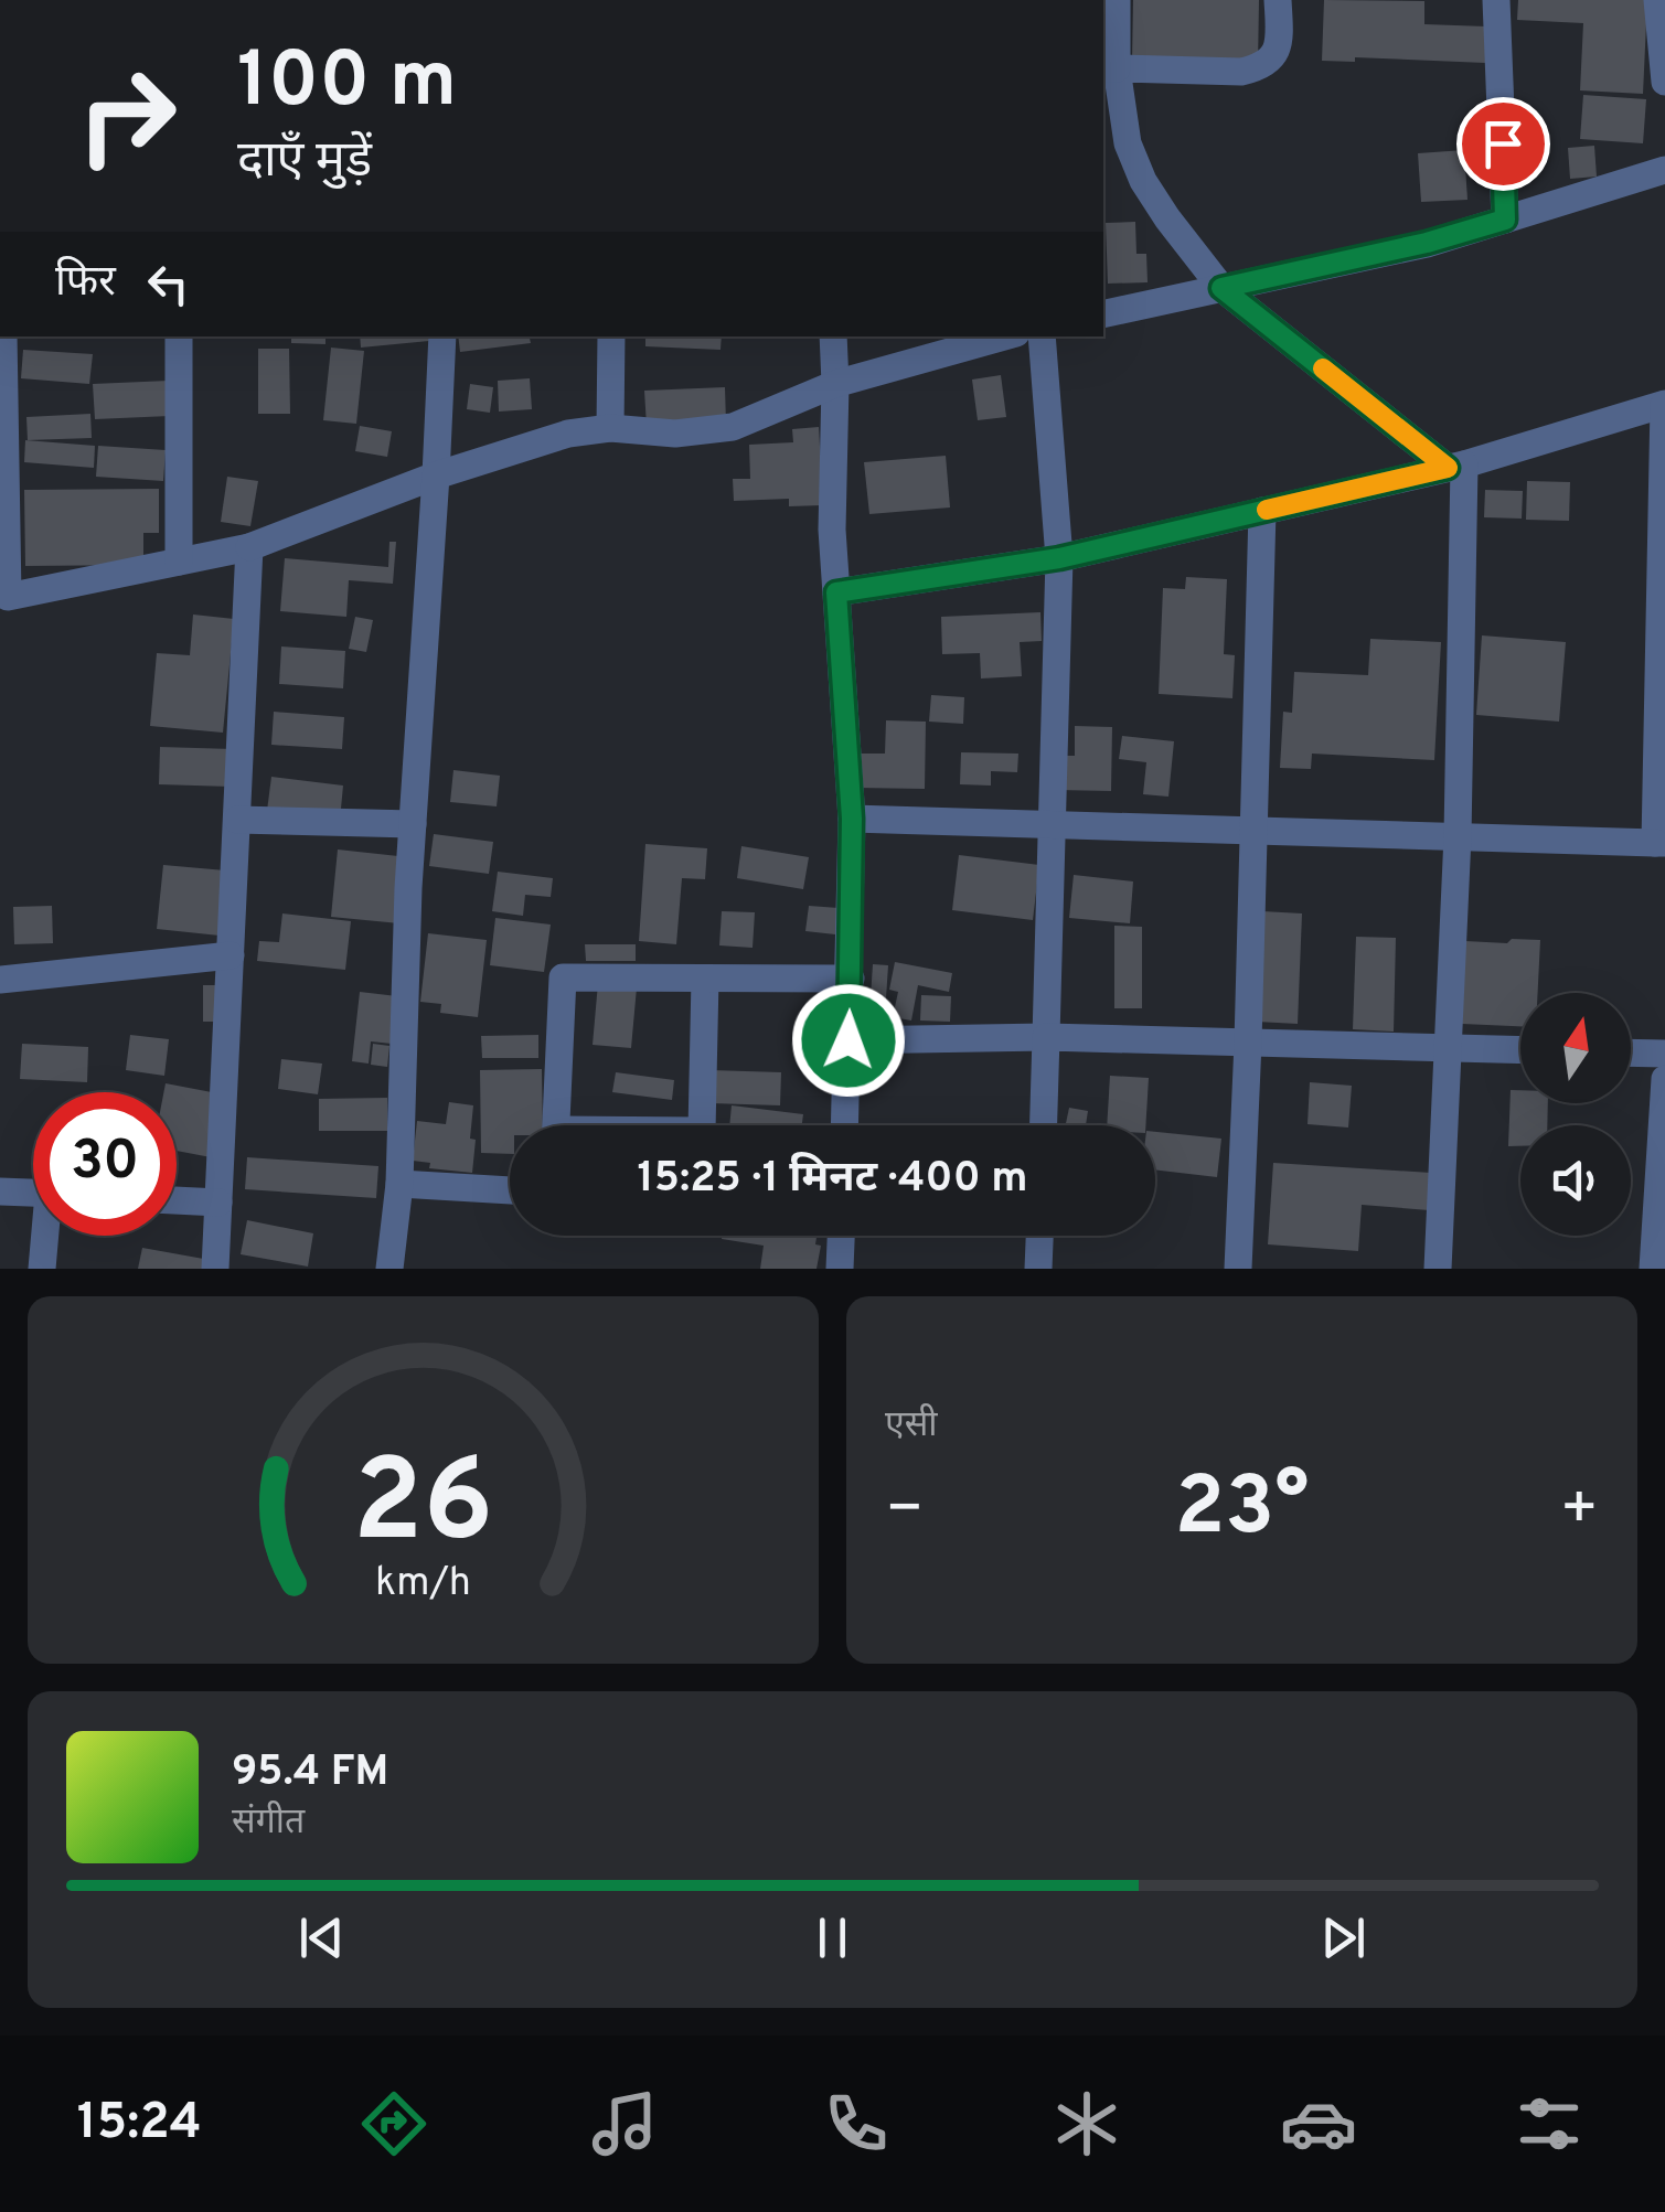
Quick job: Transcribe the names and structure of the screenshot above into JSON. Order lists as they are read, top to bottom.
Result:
{
  "north": "top",
  "page": {
    "turn": ["100 m", "दाएँ मुड़ें"],
    "then": "फिर",
    "limit": "30",
    "trip": "15:25 · 1 मिनट · 400 m",
    "tile": "एसी",
    "heat": ["−", "23°", "+"],
    "song": ["95.4 FM", "संगीत"],
    "tabs": "15:24",
    "gauge": ["26", "km/h"]
  }
}
